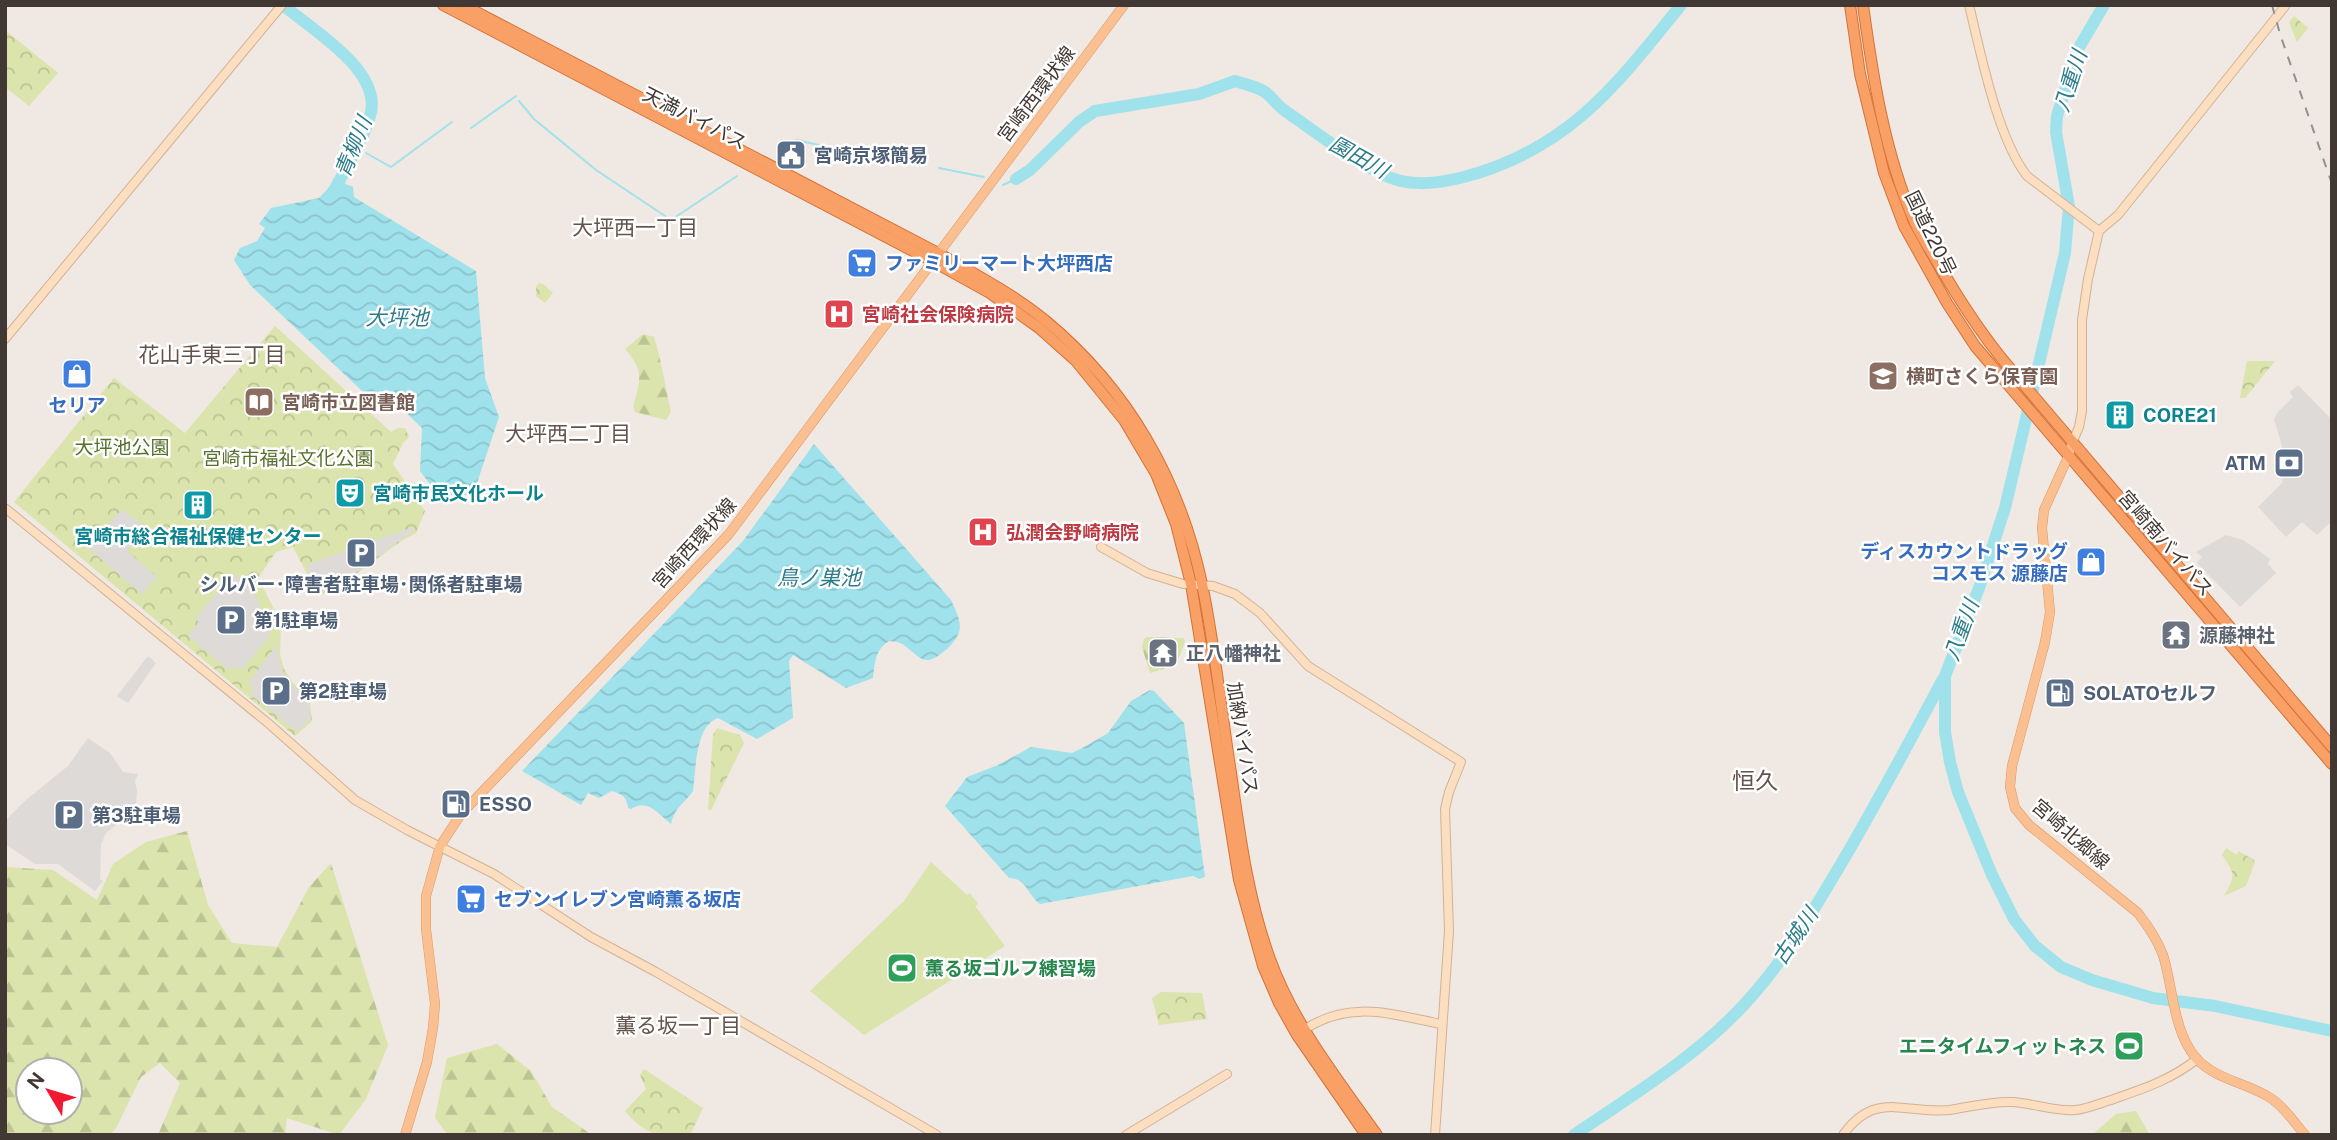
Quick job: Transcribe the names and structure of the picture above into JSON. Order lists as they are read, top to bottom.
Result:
{
  "streets": {
    "highway": [
      "天満バイパス",
      "国道220号",
      "宮崎南バイパス",
      "加納バイパス"
    ],
    "main road": ["宮崎西環状線", "宮崎北郷線"]
  },
  "crossings": [
    ["宮崎西環状線", "天満バイパス"],
    ["宮崎西環状線", "加納バイパス"],
    ["天満バイパス", "加納バイパス"],
    ["国道220号", "宮崎南バイパス"],
    ["宮崎南バイパス", "宮崎北郷線"]
  ],
  "districts": [
    "大坪西一丁目",
    "花山手東三丁目",
    "大坪西二丁目",
    "恒久",
    "薫る坂一丁目"
  ],
  "water": [
    "八重川",
    "青柳川",
    "園田川",
    "大坪池",
    "鳥ノ巣池",
    "古城川"
  ],
  "parks": ["大坪池公園", "宮崎市福祉文化公園"],
  "places": {
    "public building": ["宮崎京塚簡易"],
    "supermarket": ["ファミリーマート大坪西店", "セブンイレブン宮崎薫る坂店"],
    "hospital": ["宮崎社会保険病院", "弘潤会野崎病院"],
    "shop": ["セリア", "ディスカウントドラッグ コスモス 源藤店"],
    "school or university": ["横町さくら保育園"],
    "library": ["宮崎市立図書館"],
    "building": ["CORE21", "宮崎市総合福祉保健センター"],
    "bank": ["ATM"],
    "theatre": ["宮崎市民文化ホール"],
    "parking": [
      "シルバー･障害者駐車場･関係者駐車場",
      "第1駐車場",
      "第2駐車場",
      "第3駐車場"
    ],
    "temple": ["源藤神社", "正八幡神社"],
    "fuel station": ["SOLATOセルフ", "ESSO"],
    "sports": ["薫る坂ゴルフ練習場", "エニタイムフィットネス"]
  },
  "north": "top left"
}
